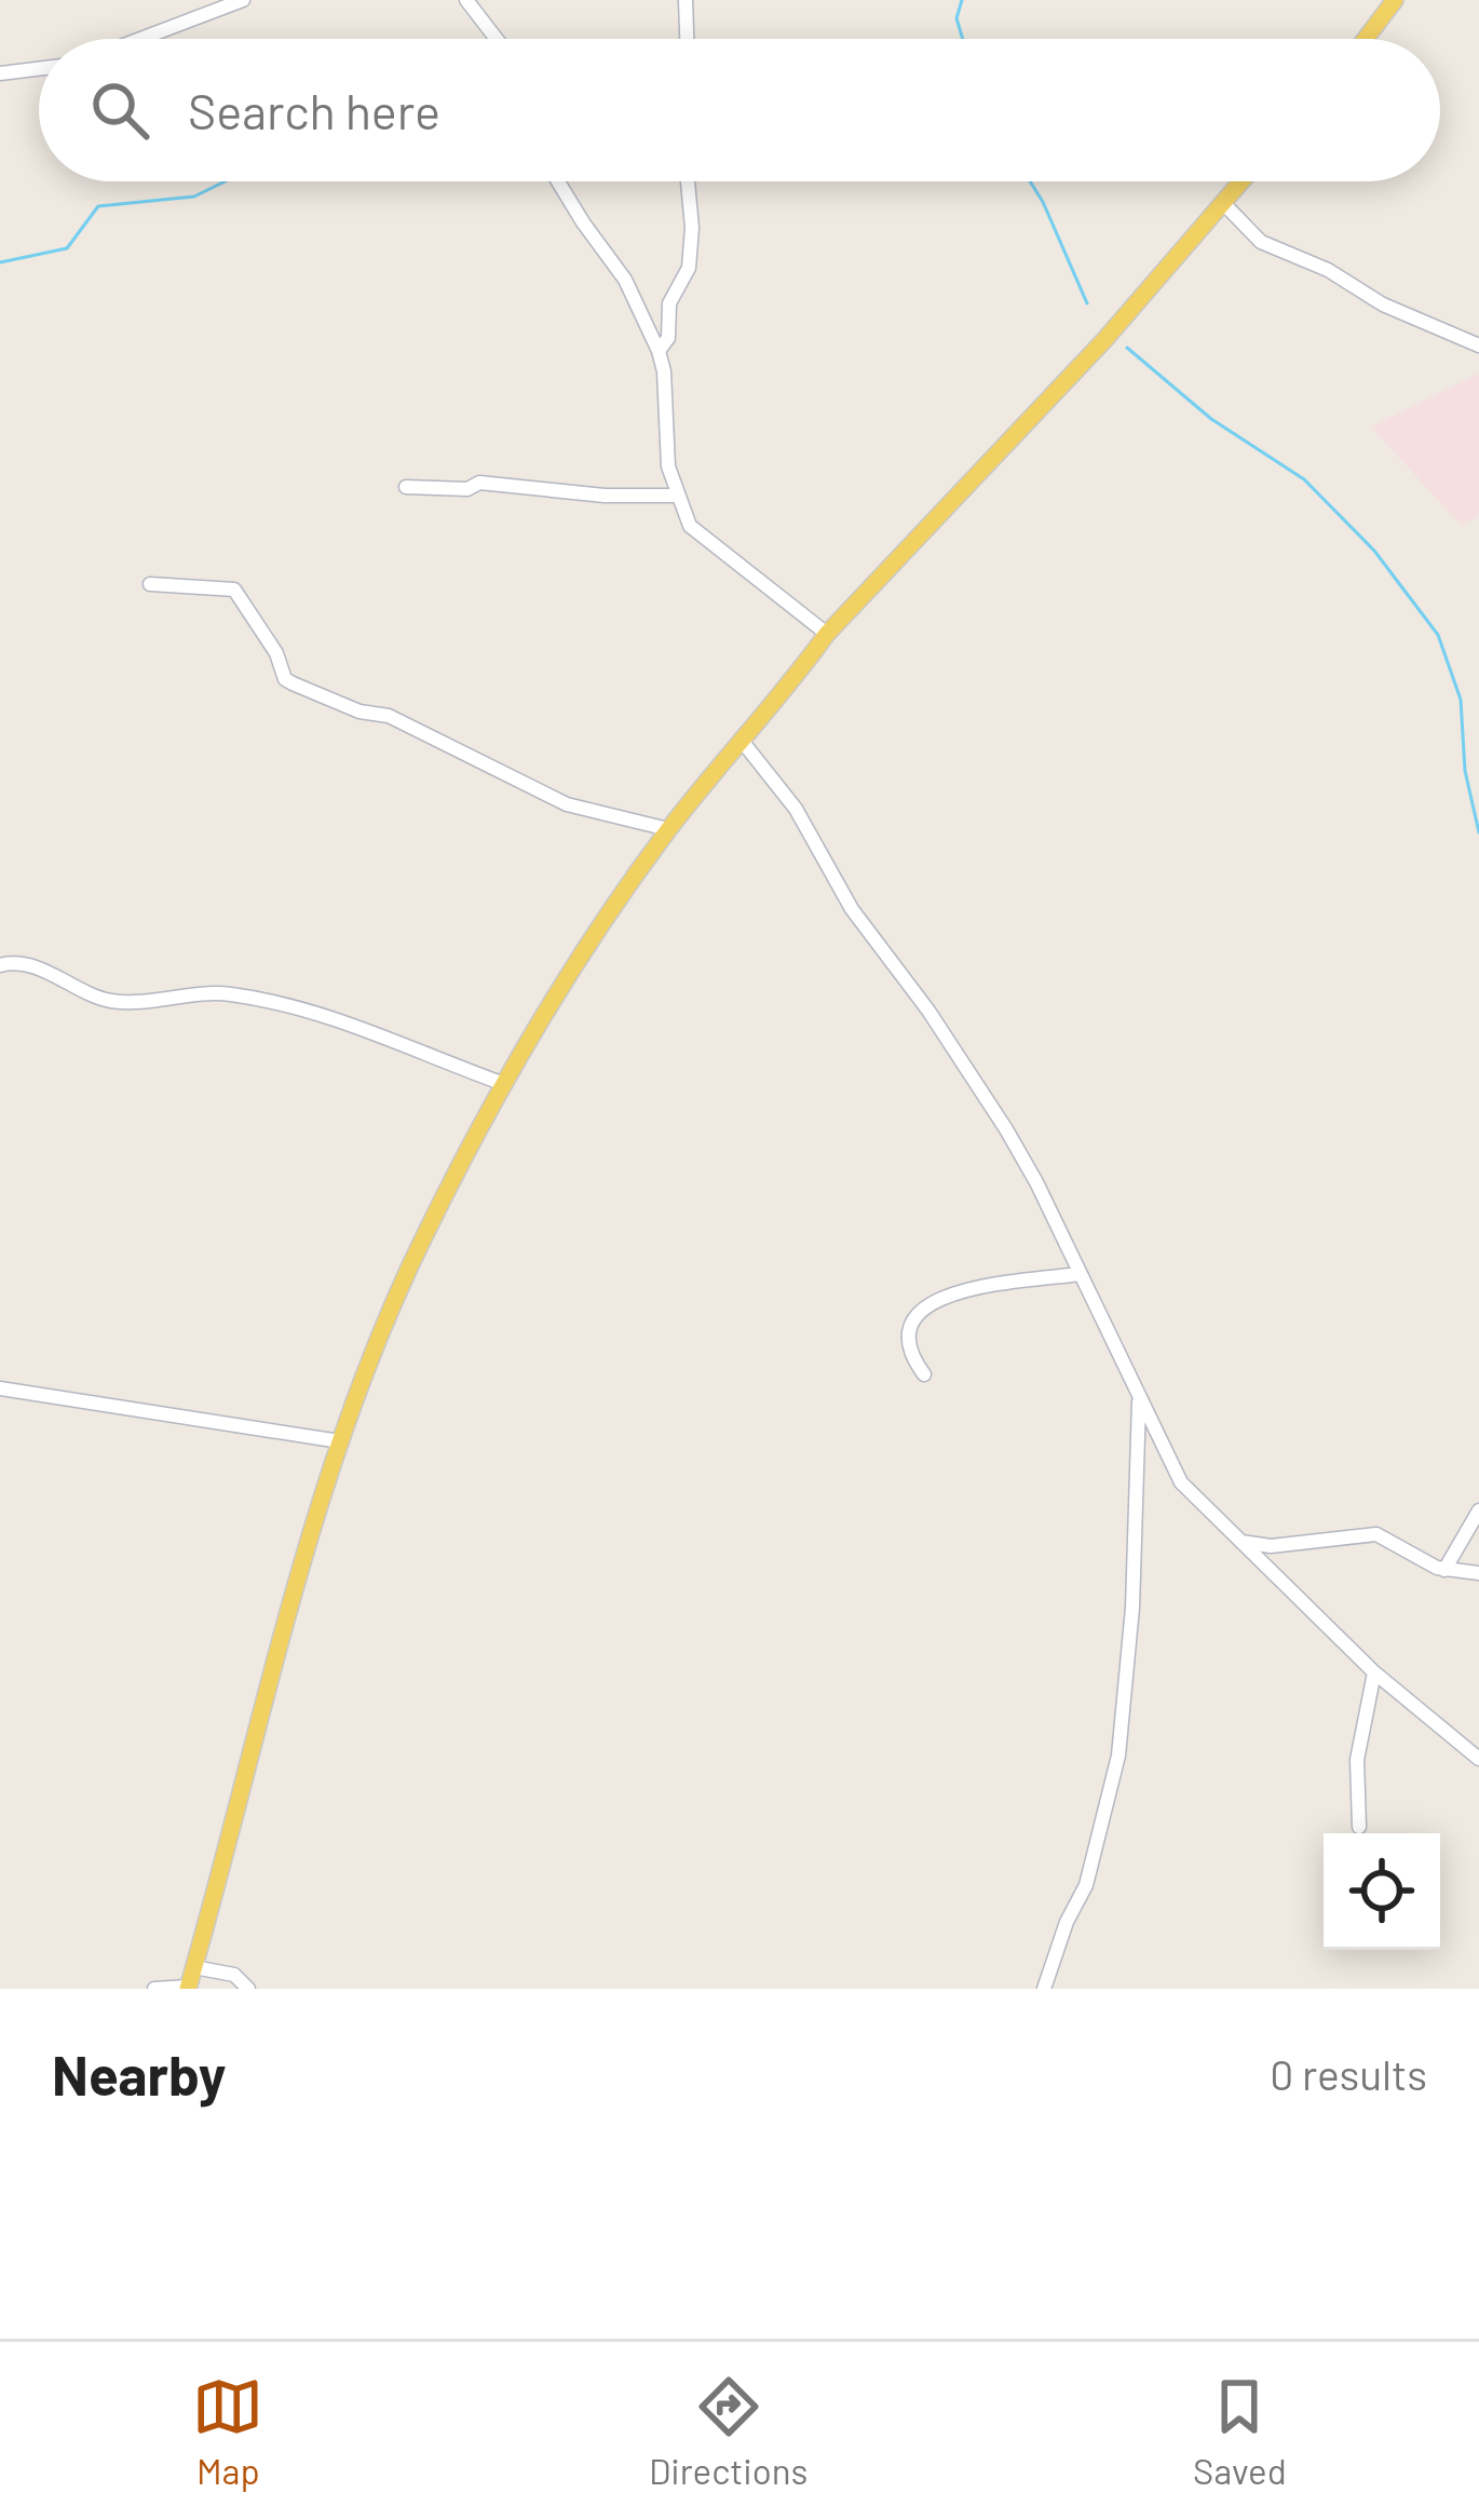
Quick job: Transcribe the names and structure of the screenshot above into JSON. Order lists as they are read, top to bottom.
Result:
{
  "page": {
    "search": "Search here",
    "heading": ["Nearby", "0 results"],
    "nav": ["Map", "Directions", "Saved"]
  }
}
